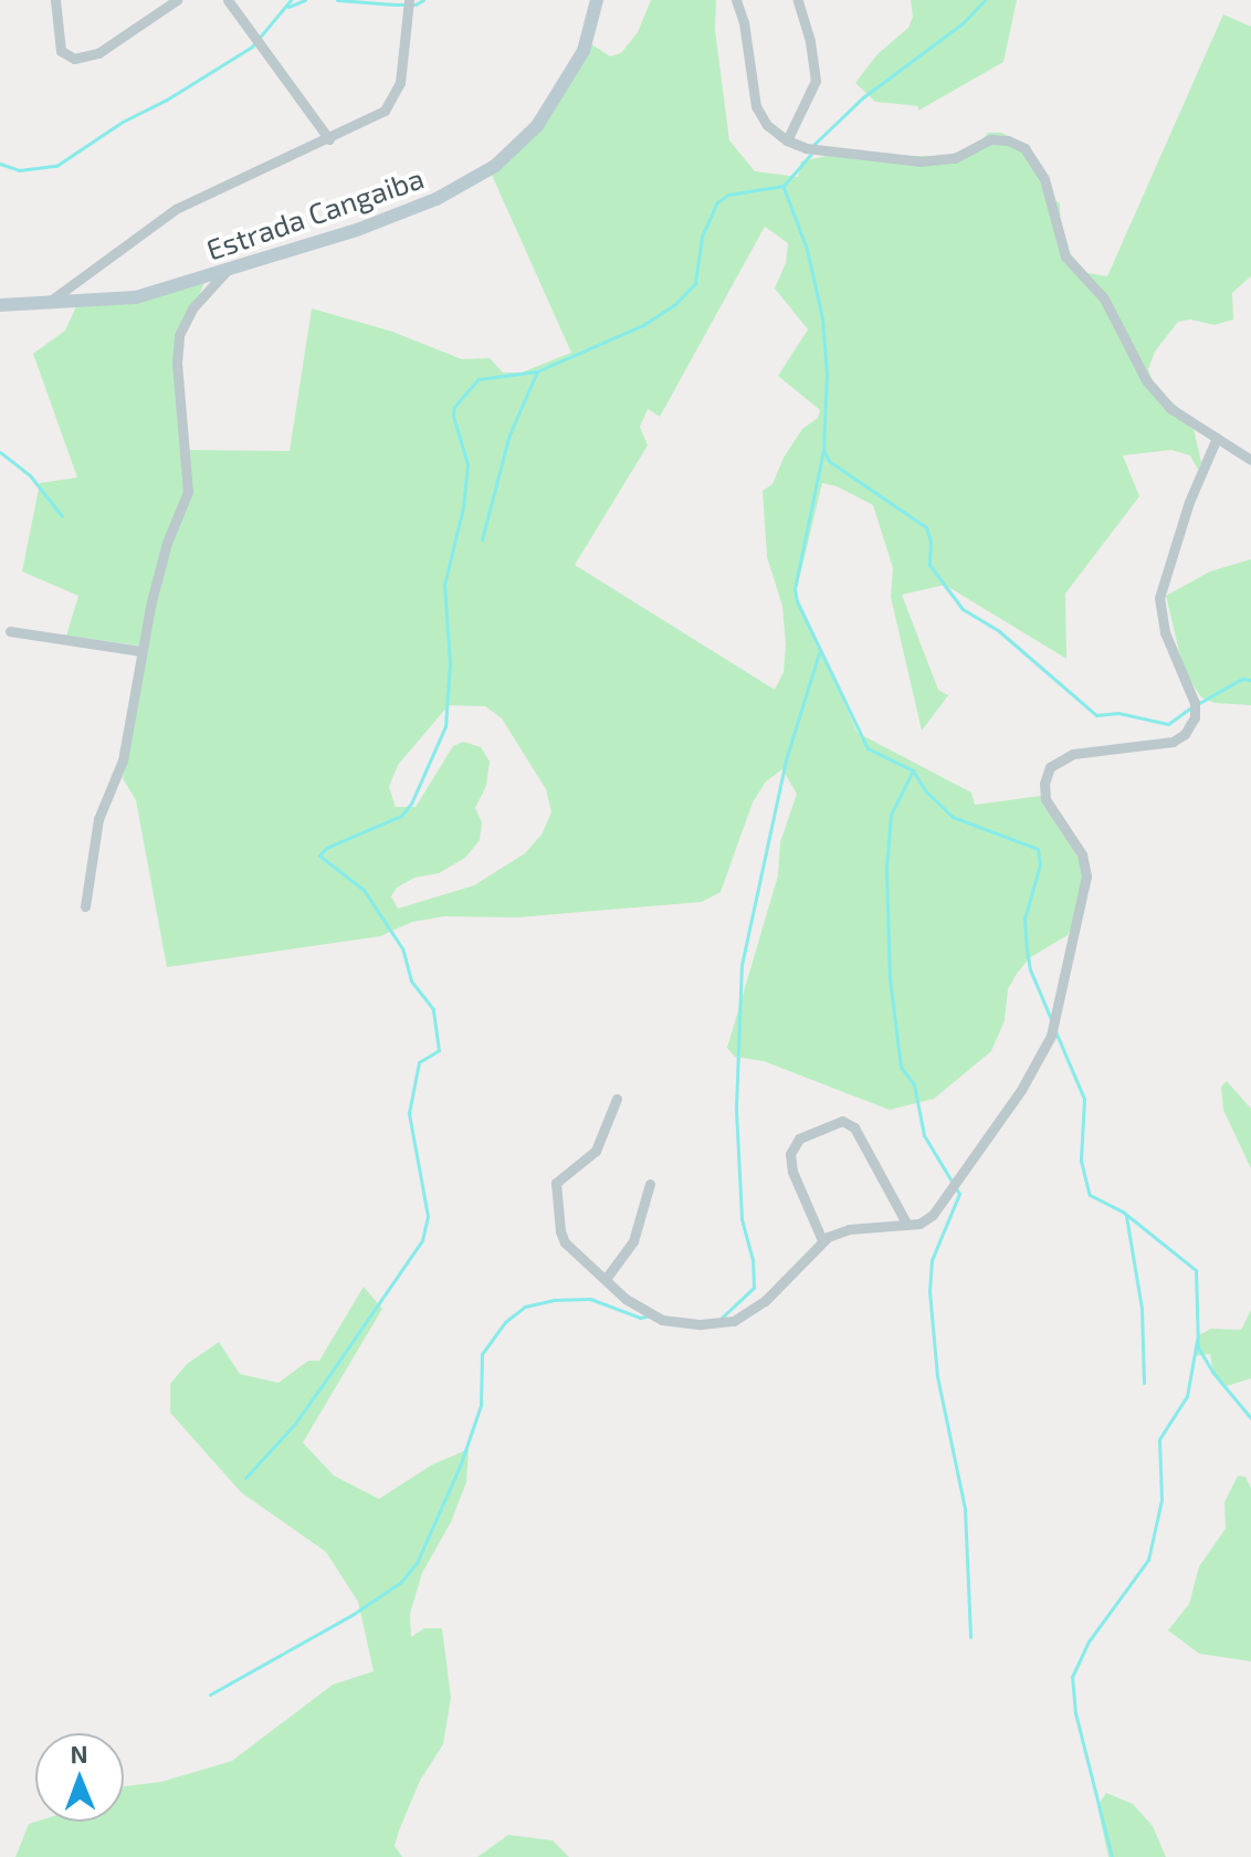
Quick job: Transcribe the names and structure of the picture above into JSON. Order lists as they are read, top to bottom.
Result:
{
  "streets": {
    "street": ["Estrada Cangaiba"]
  },
  "north": "top"
}
